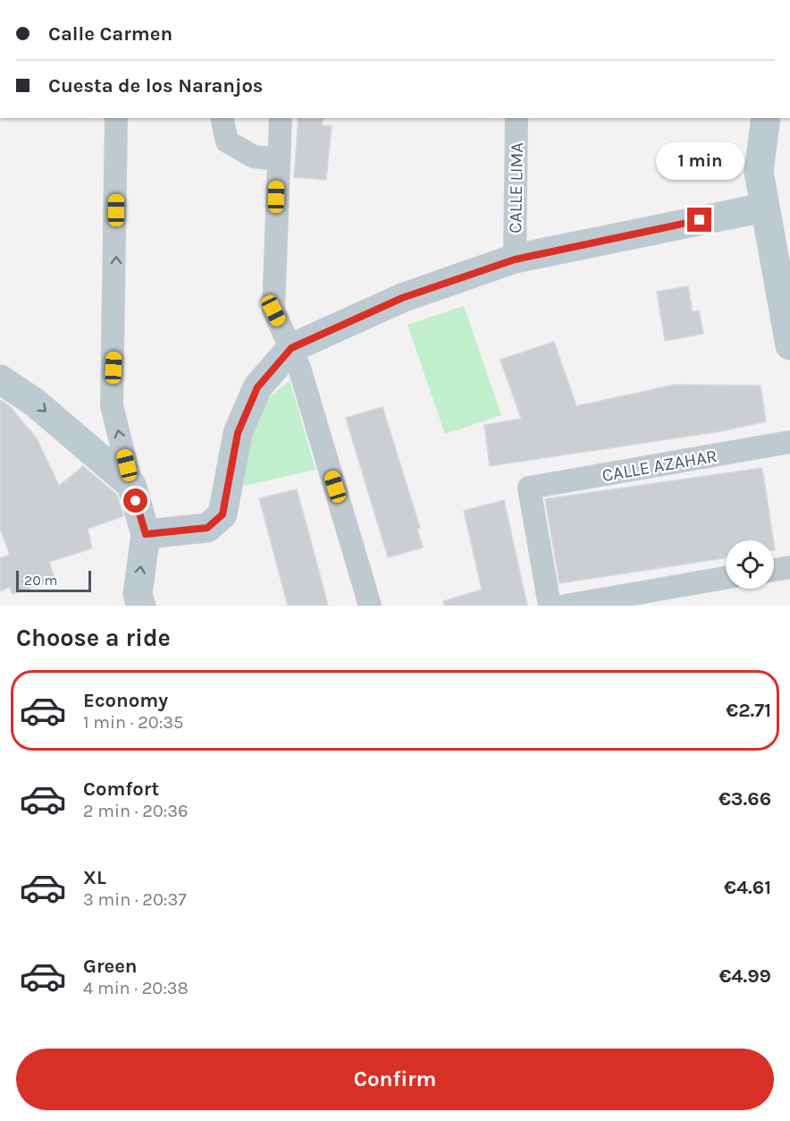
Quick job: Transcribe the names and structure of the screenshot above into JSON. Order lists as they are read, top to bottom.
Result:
{
  "streets": {
    "street": ["CALLE LIMA", "CALLE AZAHAR"]
  },
  "scale_bar": "20 m",
  "page": {
    "banner": ["Calle Carmen", "Cuesta de los Naranjos"],
    "bubble": "1 min",
    "scale": "20 m",
    "heading": "Choose a ride",
    "list": [
      {
        "name": "Economy",
        "note": "1 min · 20:35",
        "value": "€2.71"
      },
      {
        "name": "Comfort",
        "note": "2 min · 20:36",
        "value": "€3.66"
      },
      {
        "name": "XL",
        "note": "3 min · 20:37",
        "value": "€4.61"
      },
      {
        "name": "Green",
        "note": "4 min · 20:38",
        "value": "€4.99"
      }
    ],
    "buttons": "Confirm"
  }
}
